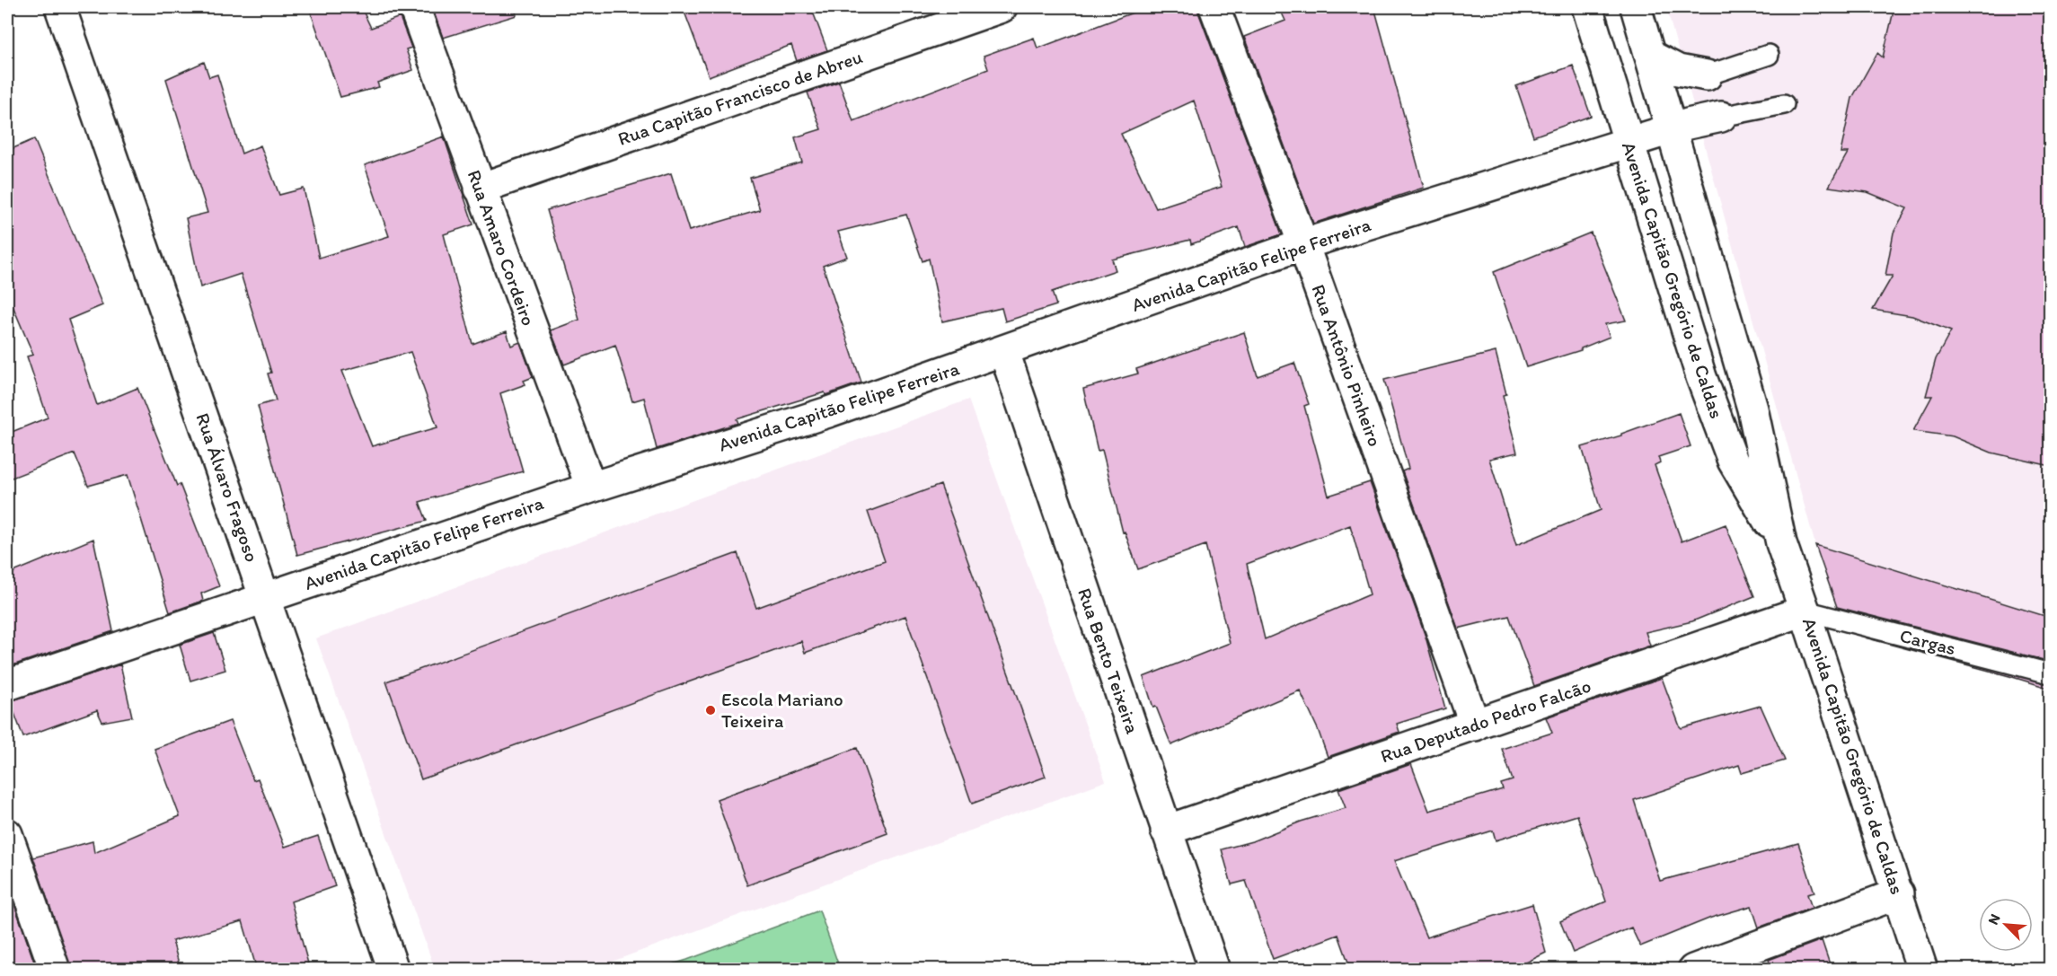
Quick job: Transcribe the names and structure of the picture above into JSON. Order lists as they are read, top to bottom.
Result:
{
  "streets": {
    "street": [
      "Rua Capitão Francisco de Abreu",
      "Rua Amaro Cordeiro",
      "Avenida Capitão Felipe Ferreira",
      "Avenida Capitão Gregório de Caldas",
      "Rua Antônio Pinheiro",
      "Rua Álvaro Fragoso",
      "Rua Bento Teixeira",
      "Rua Deputado Pedro Falcão"
    ],
    "lane": ["Cargas"]
  },
  "crossings": [
    ["Rua Capitão Francisco de Abreu", "Rua Amaro Cordeiro"],
    ["Rua Amaro Cordeiro", "Avenida Capitão Felipe Ferreira"],
    ["Avenida Capitão Felipe Ferreira", "Avenida Capitão Gregório de Caldas"],
    ["Avenida Capitão Felipe Ferreira", "Rua Antônio Pinheiro"],
    ["Avenida Capitão Felipe Ferreira", "Rua Álvaro Fragoso"],
    ["Avenida Capitão Felipe Ferreira", "Rua Bento Teixeira"],
    ["Avenida Capitão Gregório de Caldas", "Cargas"],
    ["Avenida Capitão Gregório de Caldas", "Rua Deputado Pedro Falcão"],
    ["Rua Antônio Pinheiro", "Rua Deputado Pedro Falcão"],
    ["Cargas", "Rua Deputado Pedro Falcão"],
    ["Rua Bento Teixeira", "Rua Deputado Pedro Falcão"]
  ],
  "places": ["Escola Mariano Teixeira"],
  "north": "top left"
}
